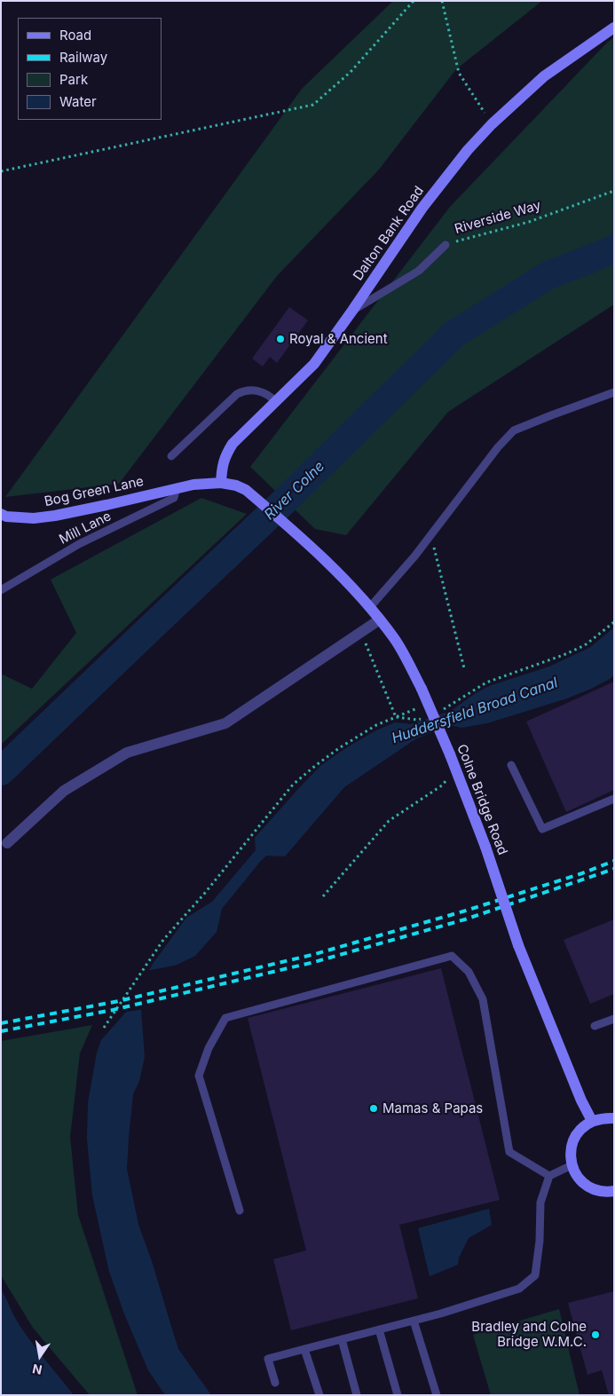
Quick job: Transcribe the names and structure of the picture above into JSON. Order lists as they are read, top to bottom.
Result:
{
  "streets": {
    "main road": ["Dalton Bank Road", "Bog Green Lane", "Colne Bridge Road"],
    "lane": ["Riverside Way", "Mill Lane"]
  },
  "crossings": [
    ["Riverside Way", "Dalton Bank Road"],
    ["Dalton Bank Road", "Colne Bridge Road"],
    ["Bog Green Lane", "Mill Lane"],
    ["Bog Green Lane", "Colne Bridge Road"]
  ],
  "water": ["River Colne", "Huddersfield Broad Canal"],
  "places": ["Royal & Ancient", "Mamas & Papas", "Bradley and Colne Bridge W.M.C."],
  "legend": [
    "Road",
    "Railway",
    "Park",
    "Water"
  ],
  "north": "bottom"
}
